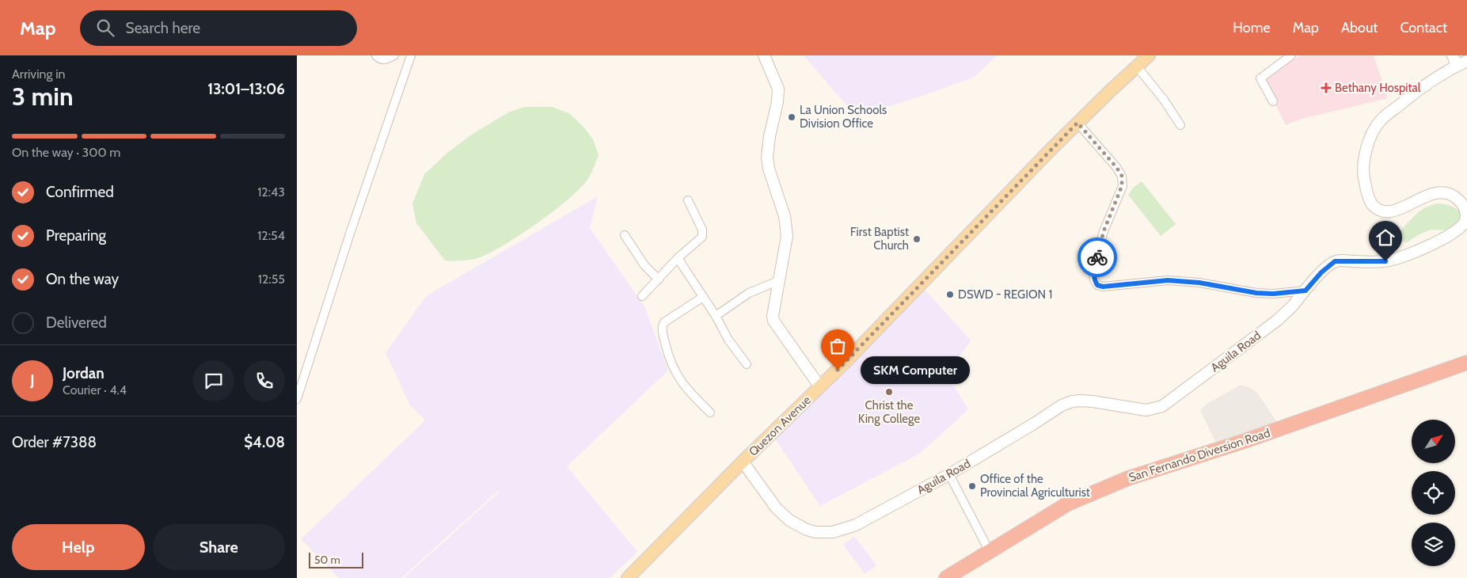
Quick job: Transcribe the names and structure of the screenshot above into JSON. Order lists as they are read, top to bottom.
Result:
{
  "streets": {
    "highway": ["San Fernando Diversion Road"],
    "main road": ["Quezon Avenue"],
    "street": ["Aguila Road"]
  },
  "crossings": [
    ["Aguila Road", "Quezon Avenue"]
  ],
  "places": {
    "health": ["Bethany Hospital"],
    "other": [
      "La Union Schools Division Office",
      "First Baptist Church",
      "DSWD - REGION 1",
      "SKM Computer",
      "Christ the King College",
      "Office of the Provincial Agriculturist"
    ]
  },
  "scale_bar": "50 m",
  "north": "top right",
  "page": {
    "header": "Map",
    "search": "Search here",
    "nav": [
      "Home",
      "Map",
      "About",
      "Contact"
    ],
    "heading": ["3 min", "Arriving in", "13:01–13:06"],
    "panel": [
      "Jordan",
      "Courier · 4.4",
      "Order #7388",
      "$4.08"
    ],
    "bar": "On the way · 300 m",
    "list": [
      ["Confirmed", "12:43"],
      ["Preparing", "12:54"],
      ["On the way", "12:55"],
      "Delivered"
    ],
    "bubble": "SKM Computer",
    "round": "J",
    "buttons": ["Help", "Share"],
    "scale": "50 m"
  }
}
